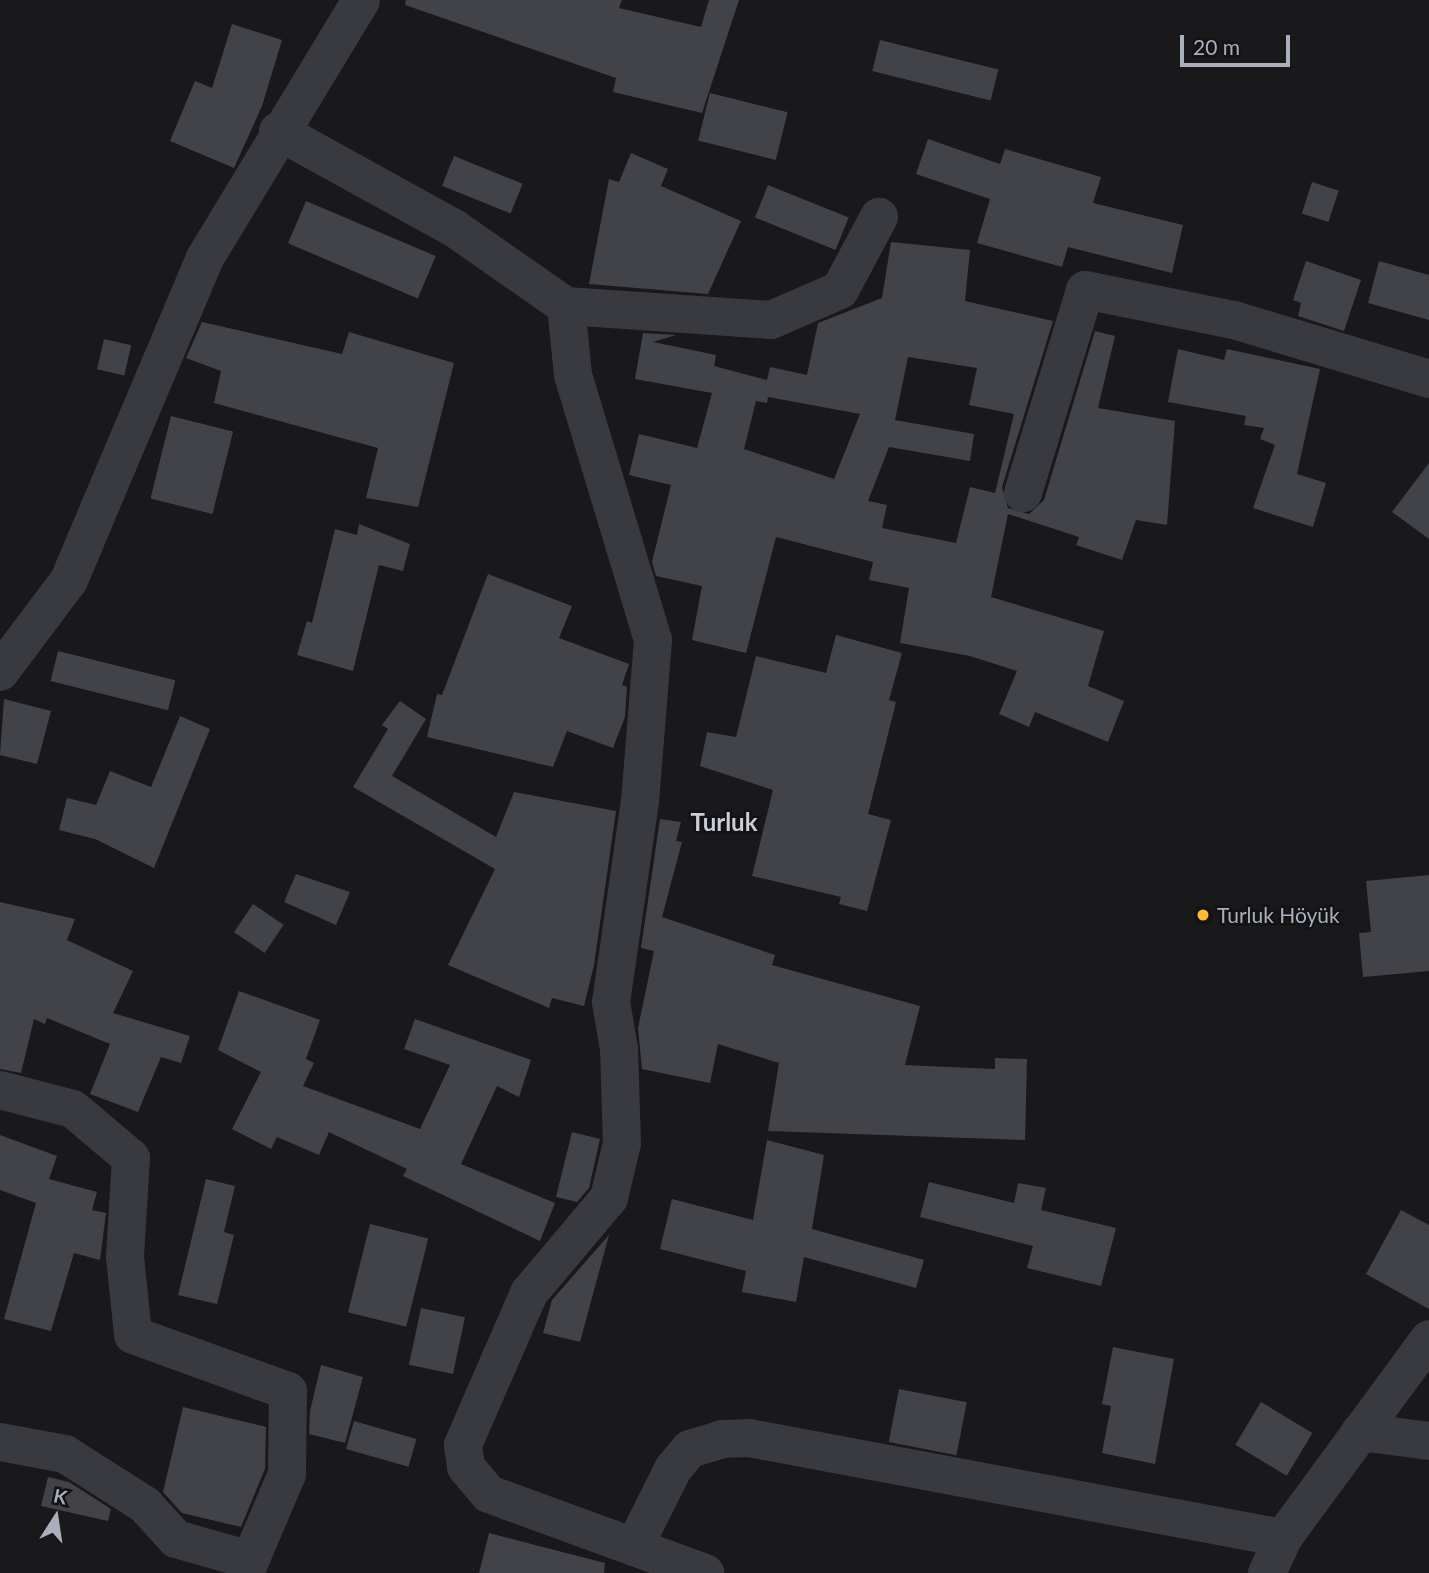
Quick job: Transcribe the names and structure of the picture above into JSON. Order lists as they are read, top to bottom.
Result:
{
  "districts": ["Turluk"],
  "places": ["Turluk Höyük"],
  "scale_bar": "20 m",
  "north": "top"
}
